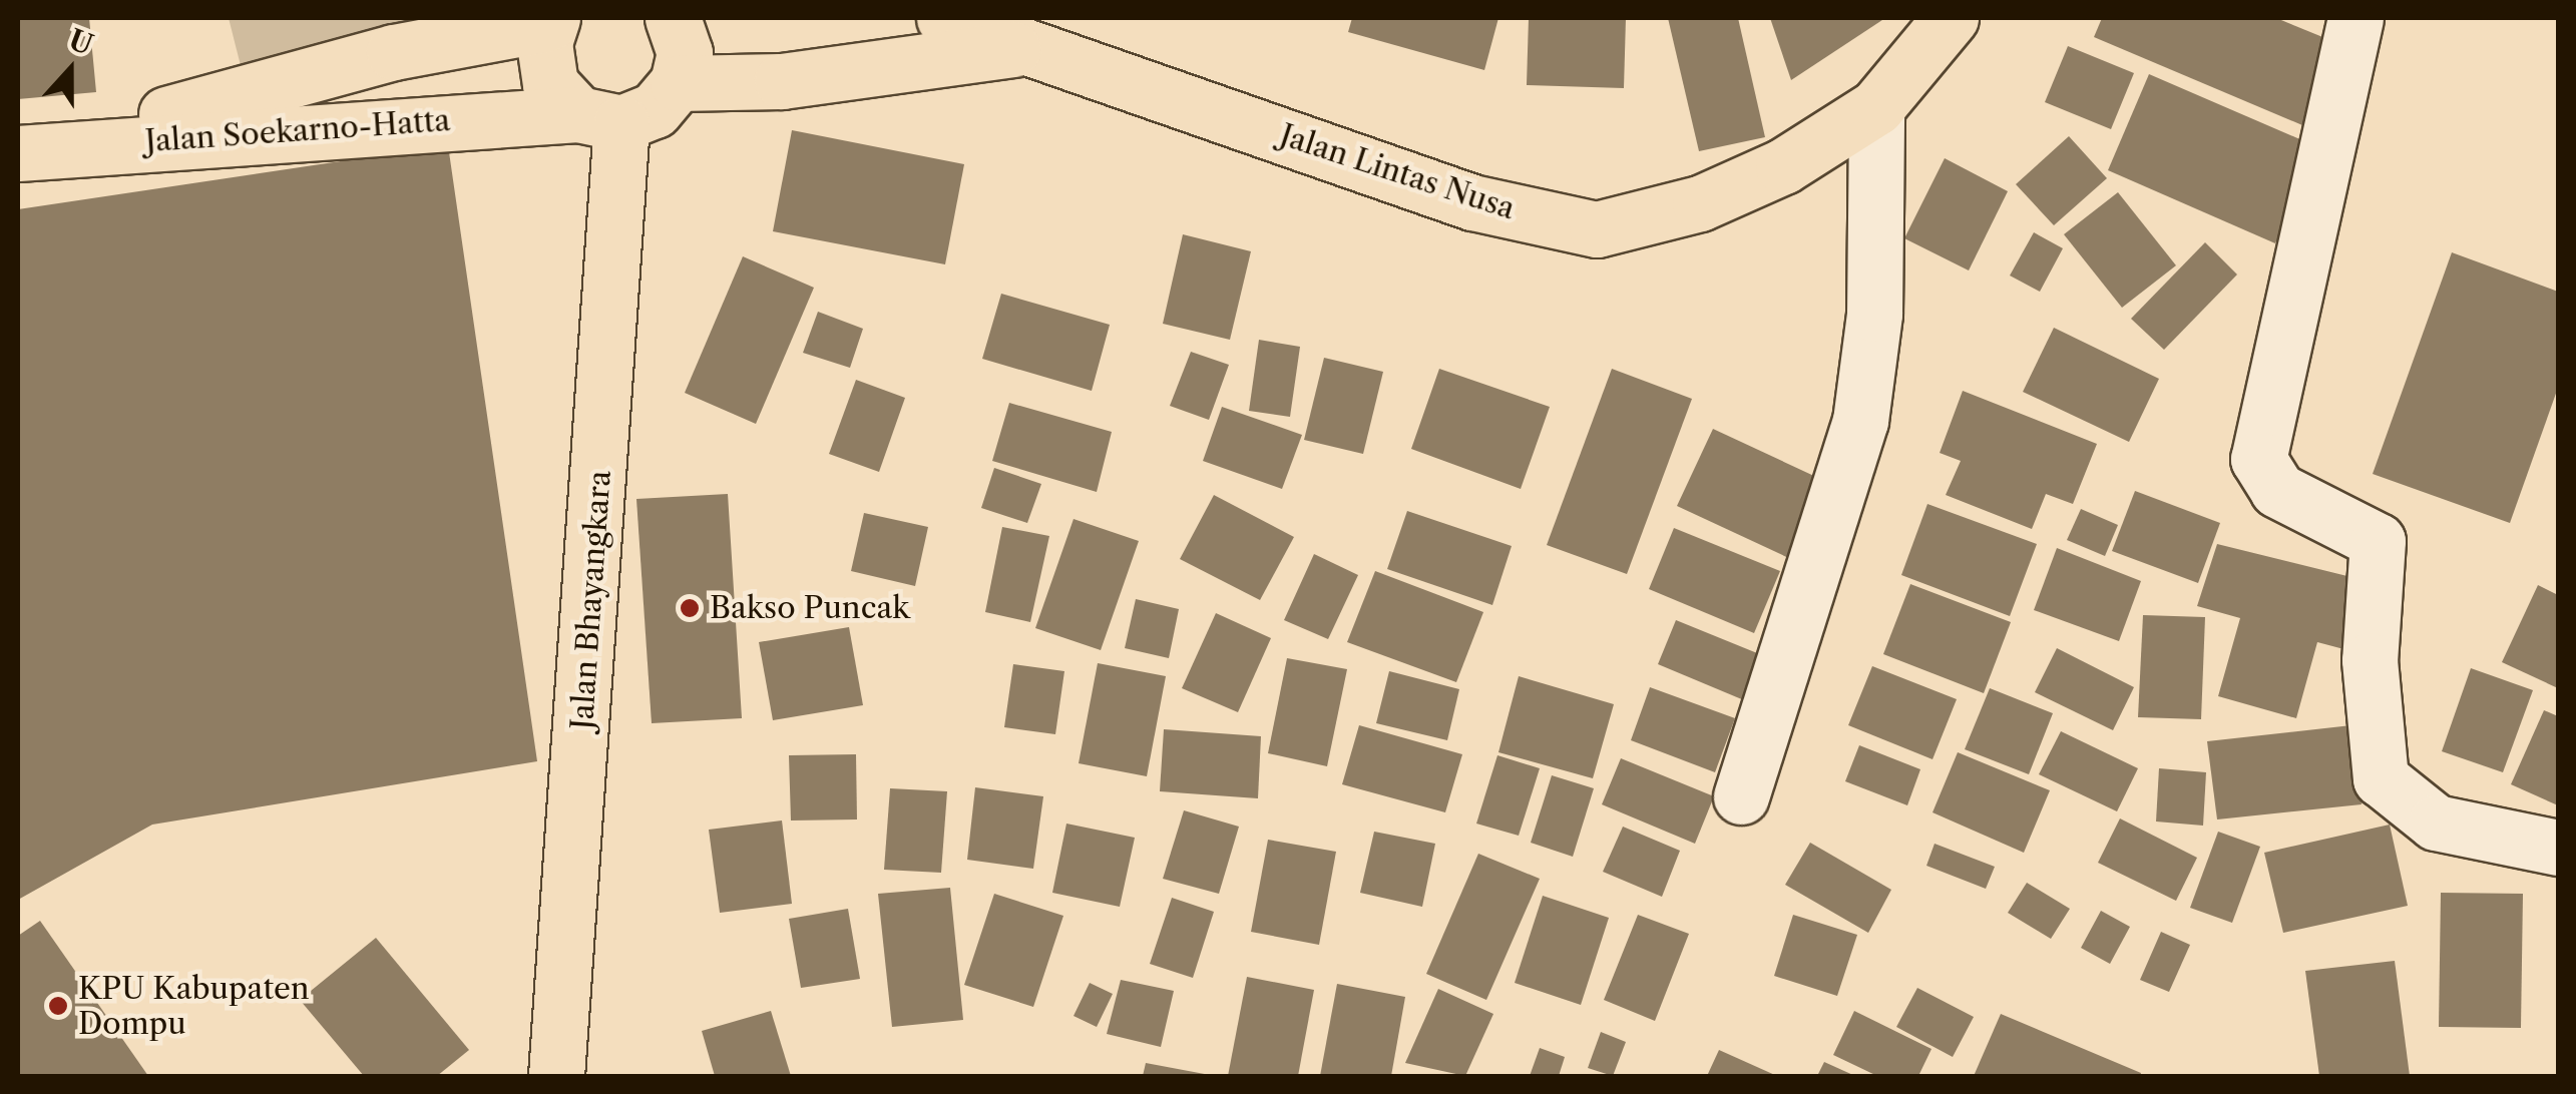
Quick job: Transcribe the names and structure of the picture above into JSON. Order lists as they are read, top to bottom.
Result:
{
  "streets": {
    "highway": ["Jalan Soekarno-Hatta", "Jalan Lintas Nusa", "Jalan Bhayangkara"]
  },
  "crossings": [
    ["Jalan Soekarno-Hatta", "Jalan Bhayangkara"]
  ],
  "places": ["Bakso Puncak", "KPU Kabupaten Dompu"],
  "north": "top"
}
